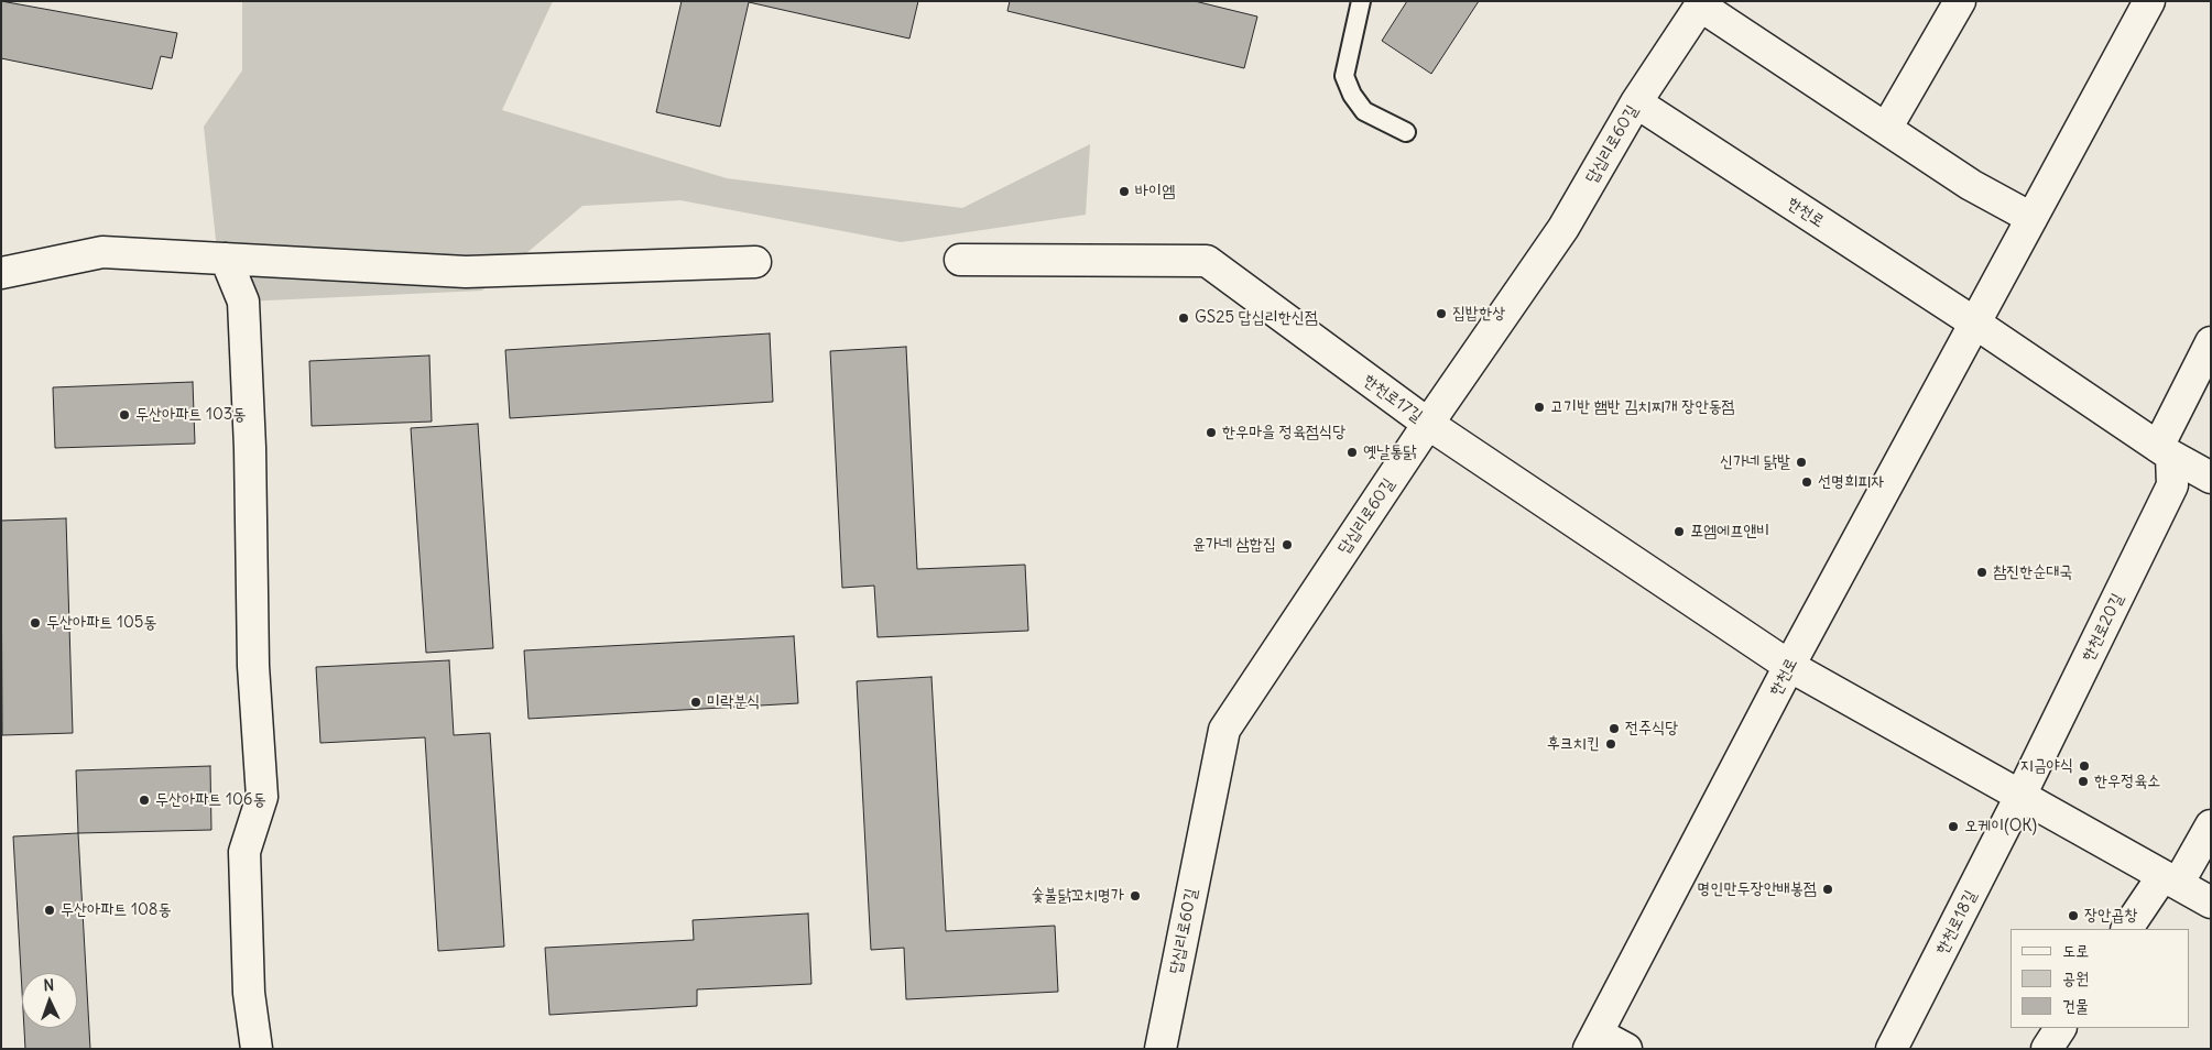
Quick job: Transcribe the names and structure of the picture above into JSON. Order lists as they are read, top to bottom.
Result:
{
  "streets": {
    "street": [
      "답십리로60길",
      "한천로",
      "한천로17길",
      "한천로20길",
      "한천로18길"
    ]
  },
  "crossings": [
    ["답십리로60길", "한천로"],
    ["답십리로60길", "한천로17길"],
    ["한천로", "한천로17길"],
    ["한천로20길", "한천로18길"]
  ],
  "places": [
    "바이엠",
    "집밥한상",
    "GS25 답십리한신점",
    "고기반 햄반 김치찌개 장안동점",
    "두산아파트 103동",
    "한우마을 정육점식당",
    "옛날통닭",
    "신가네 닭발",
    "선명희피자",
    "포엠에프앤비",
    "윤가네 삼합집",
    "참진한순대국",
    "두산아파트 105동",
    "미락분식",
    "전주식당",
    "후크치킨",
    "지금야식",
    "한우정육소",
    "두산아파트 106동",
    "오케이(OK)",
    "명인만두장안배봉점",
    "숯불닭꼬치명가",
    "두산아파트 108동",
    "장안곱창"
  ],
  "legend": ["도로", "공원", "건물"],
  "north": "top"
}
